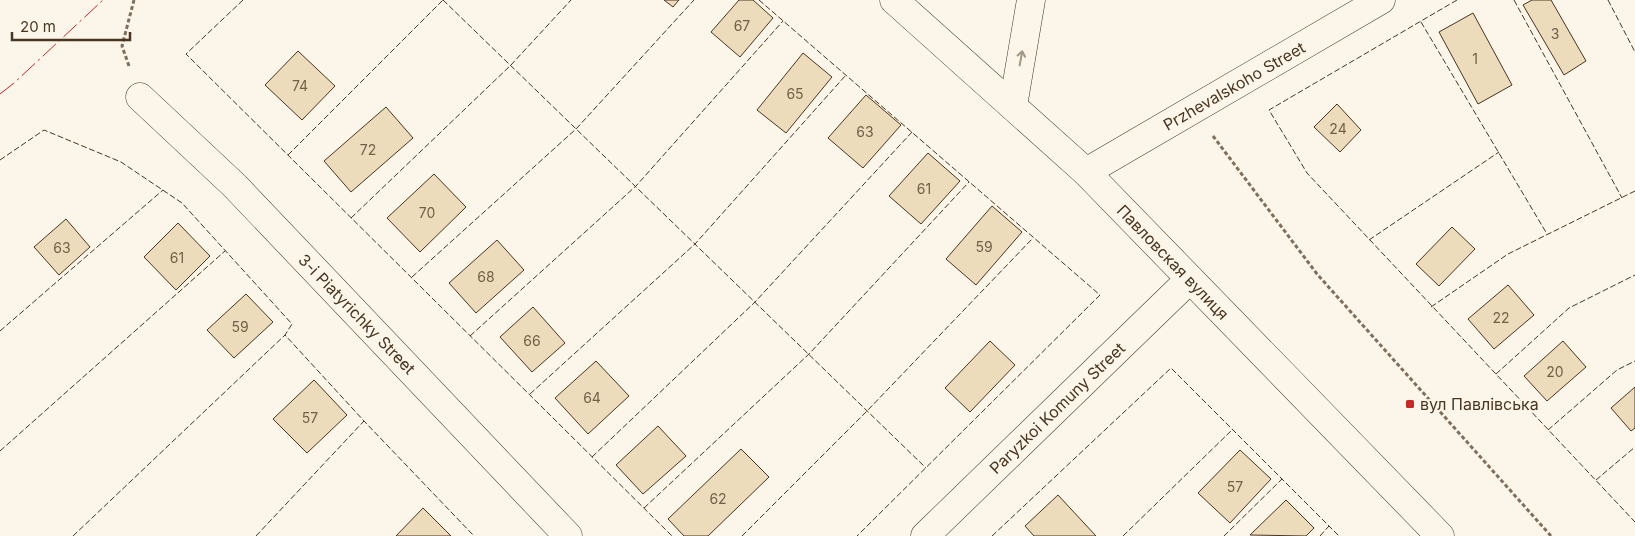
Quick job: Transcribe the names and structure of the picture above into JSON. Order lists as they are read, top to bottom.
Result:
{
  "streets": {
    "street": [
      "Przhevalskoho Street",
      "Павловская вулиця",
      "3-i Piatyrichky Street",
      "Paryzkoi Komuny Street"
    ]
  },
  "crossings": [
    ["Przhevalskoho Street", "Павловская вулиця"],
    ["Павловская вулиця", "Paryzkoi Komuny Street"]
  ],
  "places": {
    "transit": ["вул Павлівська"]
  },
  "house_numbers": [
    "67",
    "3",
    "1",
    "74",
    "65",
    "24",
    "63",
    "72",
    "61",
    "70",
    "59",
    "63",
    "61",
    "68",
    "22",
    "59",
    "66",
    "20",
    "64",
    "57",
    "57",
    "62"
  ],
  "scale_bar": "20 m"
}
